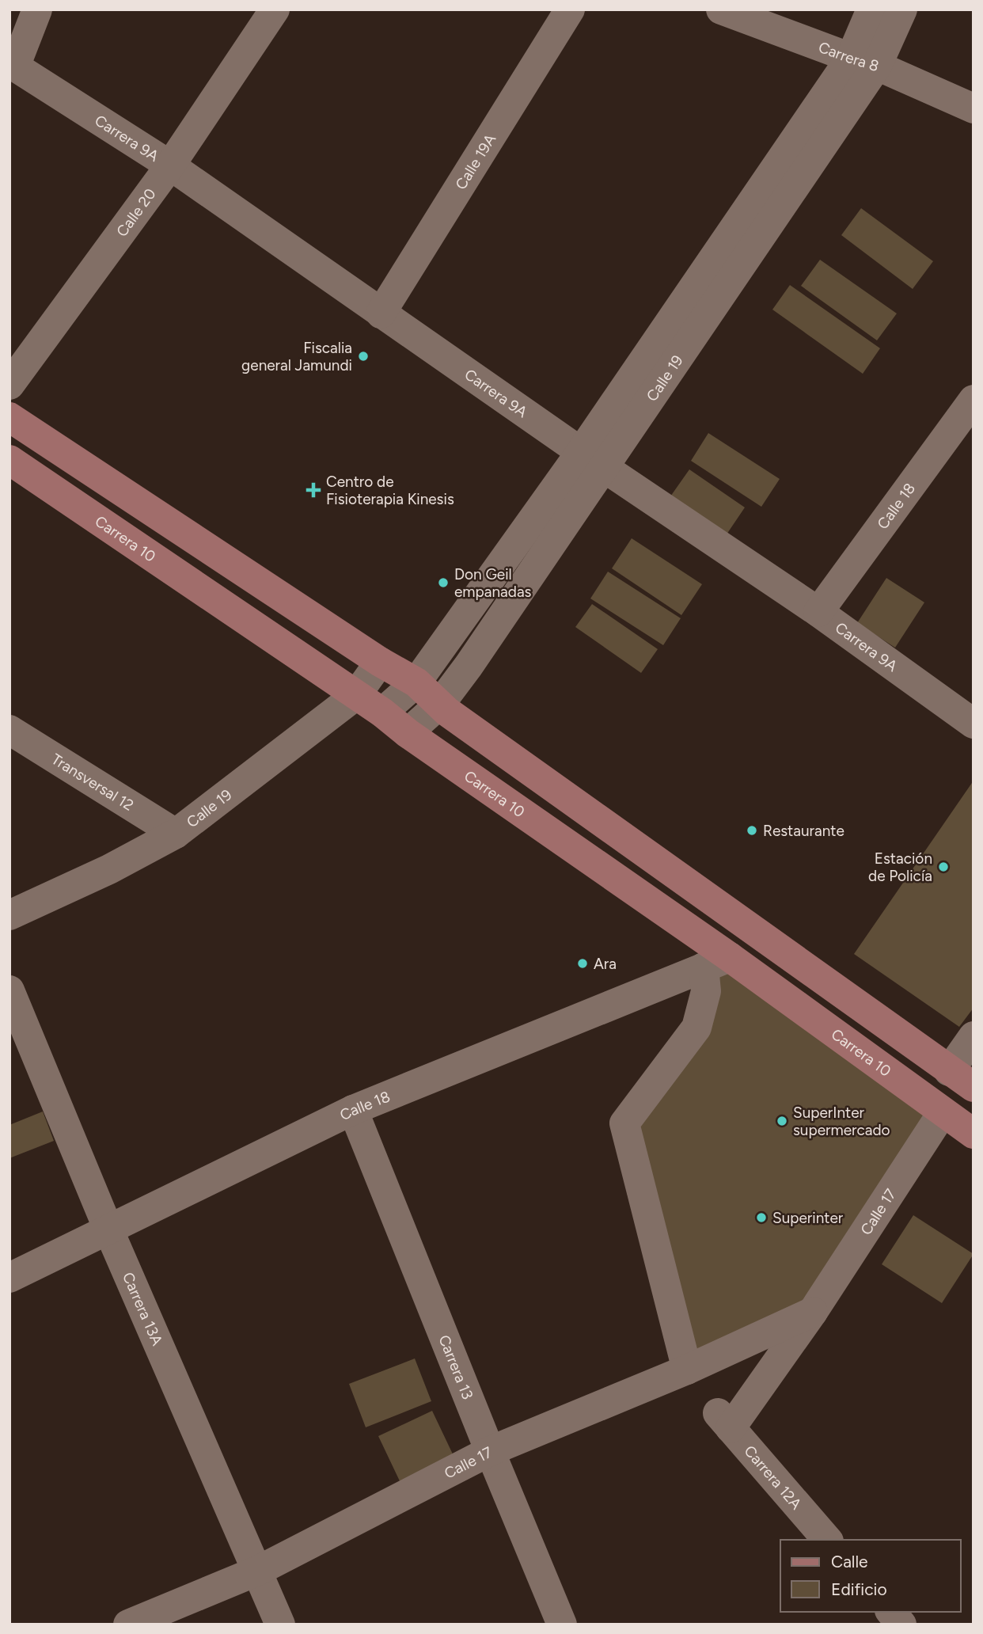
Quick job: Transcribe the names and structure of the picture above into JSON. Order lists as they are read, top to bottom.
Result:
{
  "streets": {
    "main road": ["Carrera 10"],
    "street": [
      "Carrera 8",
      "Carrera 9A",
      "Calle 19A",
      "Calle 20",
      "Calle 19",
      "Calle 18",
      "Transversal 12",
      "Calle 17",
      "Carrera 13A",
      "Carrera 13",
      "Carrera 12A"
    ]
  },
  "crossings": [
    ["Carrera 8", "Calle 19"],
    ["Carrera 9A", "Calle 19A"],
    ["Carrera 9A", "Calle 20"],
    ["Carrera 9A", "Calle 19"],
    ["Carrera 9A", "Calle 18"],
    ["Calle 19", "Carrera 10"],
    ["Calle 19", "Transversal 12"],
    ["Calle 18", "Carrera 10"],
    ["Calle 18", "Carrera 13A"],
    ["Calle 18", "Carrera 13"],
    ["Carrera 10", "Calle 17"],
    ["Calle 17", "Carrera 13A"],
    ["Calle 17", "Carrera 13"],
    ["Calle 17", "Carrera 12A"]
  ],
  "places": {
    "other": [
      "Fiscalia general Jamundi",
      "Don Geil empanadas",
      "Restaurante",
      "Estación de Policía",
      "Ara",
      "SuperInter supermercado",
      "Superinter"
    ],
    "health": ["Centro de Fisioterapia Kinesis"]
  },
  "legend": ["Calle", "Edificio"]
}
